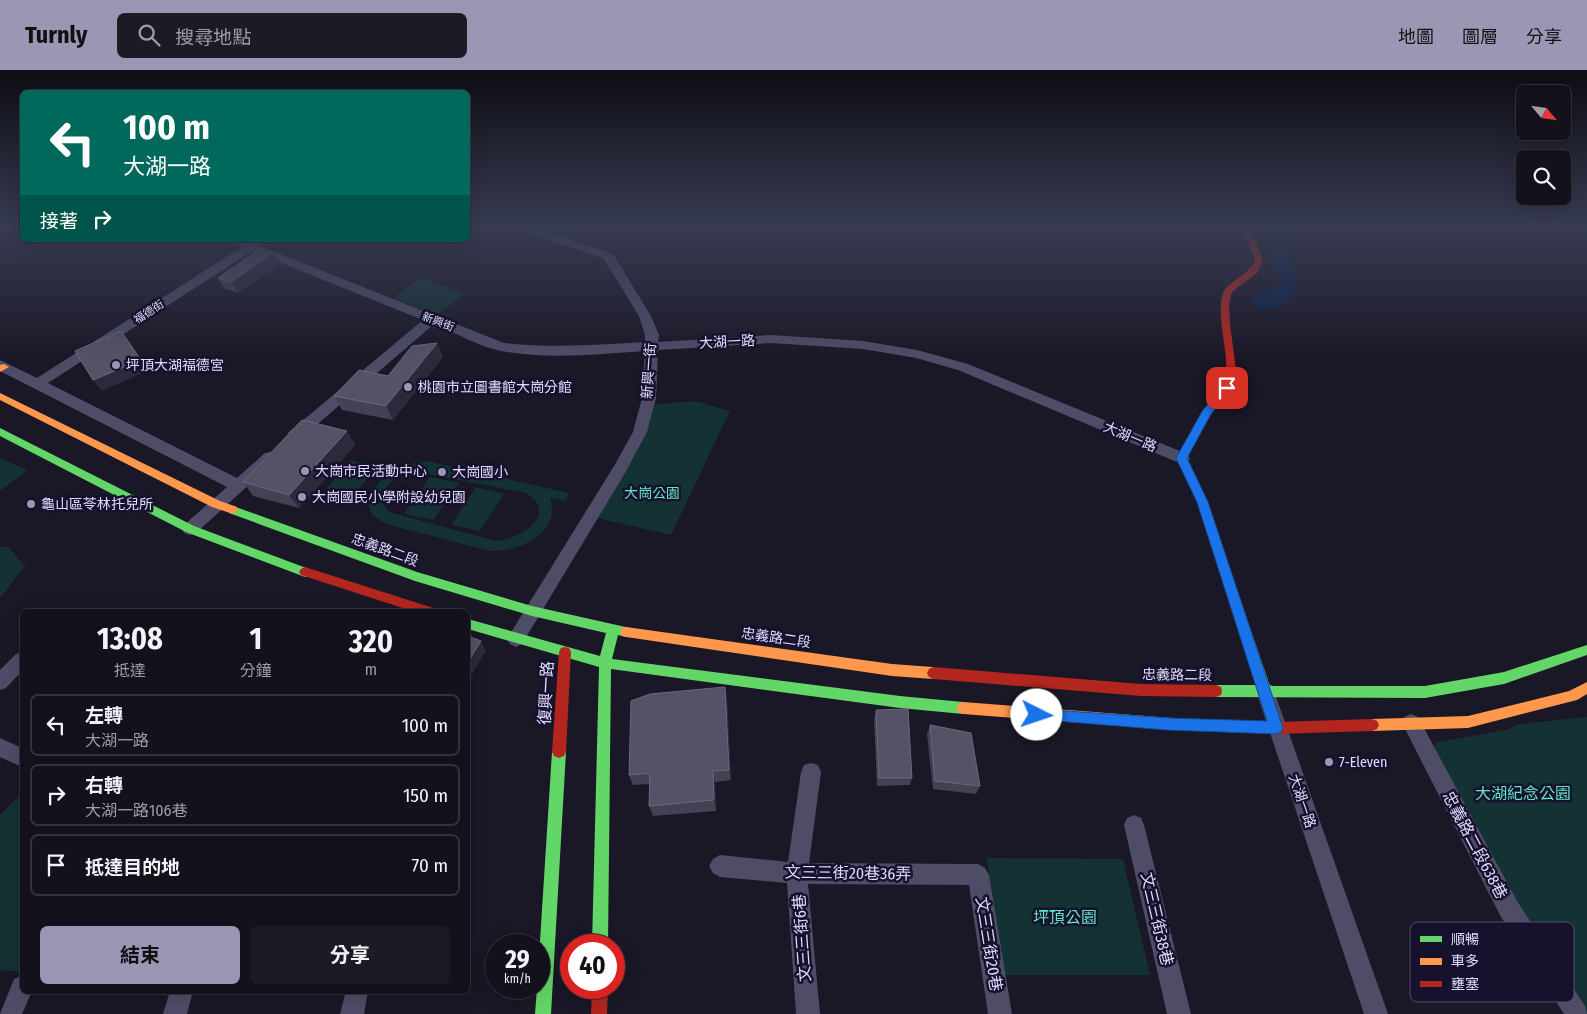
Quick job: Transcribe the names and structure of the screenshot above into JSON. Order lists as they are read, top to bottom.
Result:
{
  "streets": {
    "street": [
      "福德街",
      "新興街",
      "大湖一路",
      "新興一街",
      "忠義路二段",
      "復興一路",
      "忠義路二段638巷",
      "文三三街20巷36弄",
      "文三三街38巷",
      "文三三街6巷",
      "文三三街20巷"
    ]
  },
  "crossings": [
    ["新興街", "大湖一路"],
    ["新興街", "新興一街"],
    ["大湖一路", "新興一街"],
    ["大湖一路", "忠義路二段"],
    ["新興一街", "忠義路二段"],
    ["文三三街20巷36弄", "文三三街6巷"],
    ["文三三街20巷36弄", "文三三街20巷"]
  ],
  "parks": ["大崗公園", "大湖紀念公園", "坪頂公園"],
  "places": [
    "坪頂大湖福德宮",
    "桃園市立圖書館大崗分館",
    "大崗市民活動中心",
    "大崗國小",
    "大崗國民小學附設幼兒園",
    "龜山區苓林托兒所",
    "7-Eleven"
  ],
  "legend": ["順暢", "車多", "壅塞"],
  "north": "bottom right",
  "page": {
    "header": "Turnly",
    "search": "搜尋地點",
    "nav": ["地圖", "圖層", "分享"],
    "turn": ["100 m", "大湖一路"],
    "then": "接著",
    "eta": [
      "13:08",
      "抵達",
      "1",
      "分鐘",
      "320",
      "m"
    ],
    "list": [
      {
        "name": "左轉",
        "note": "大湖一路",
        "value": "100 m"
      },
      {
        "name": "右轉",
        "note": "大湖一路106巷",
        "value": "150 m"
      },
      {
        "name": "抵達目的地",
        "value": "70 m"
      }
    ],
    "buttons": ["結束", "分享"],
    "speed": "29 km/h",
    "limit": "40"
  }
}
